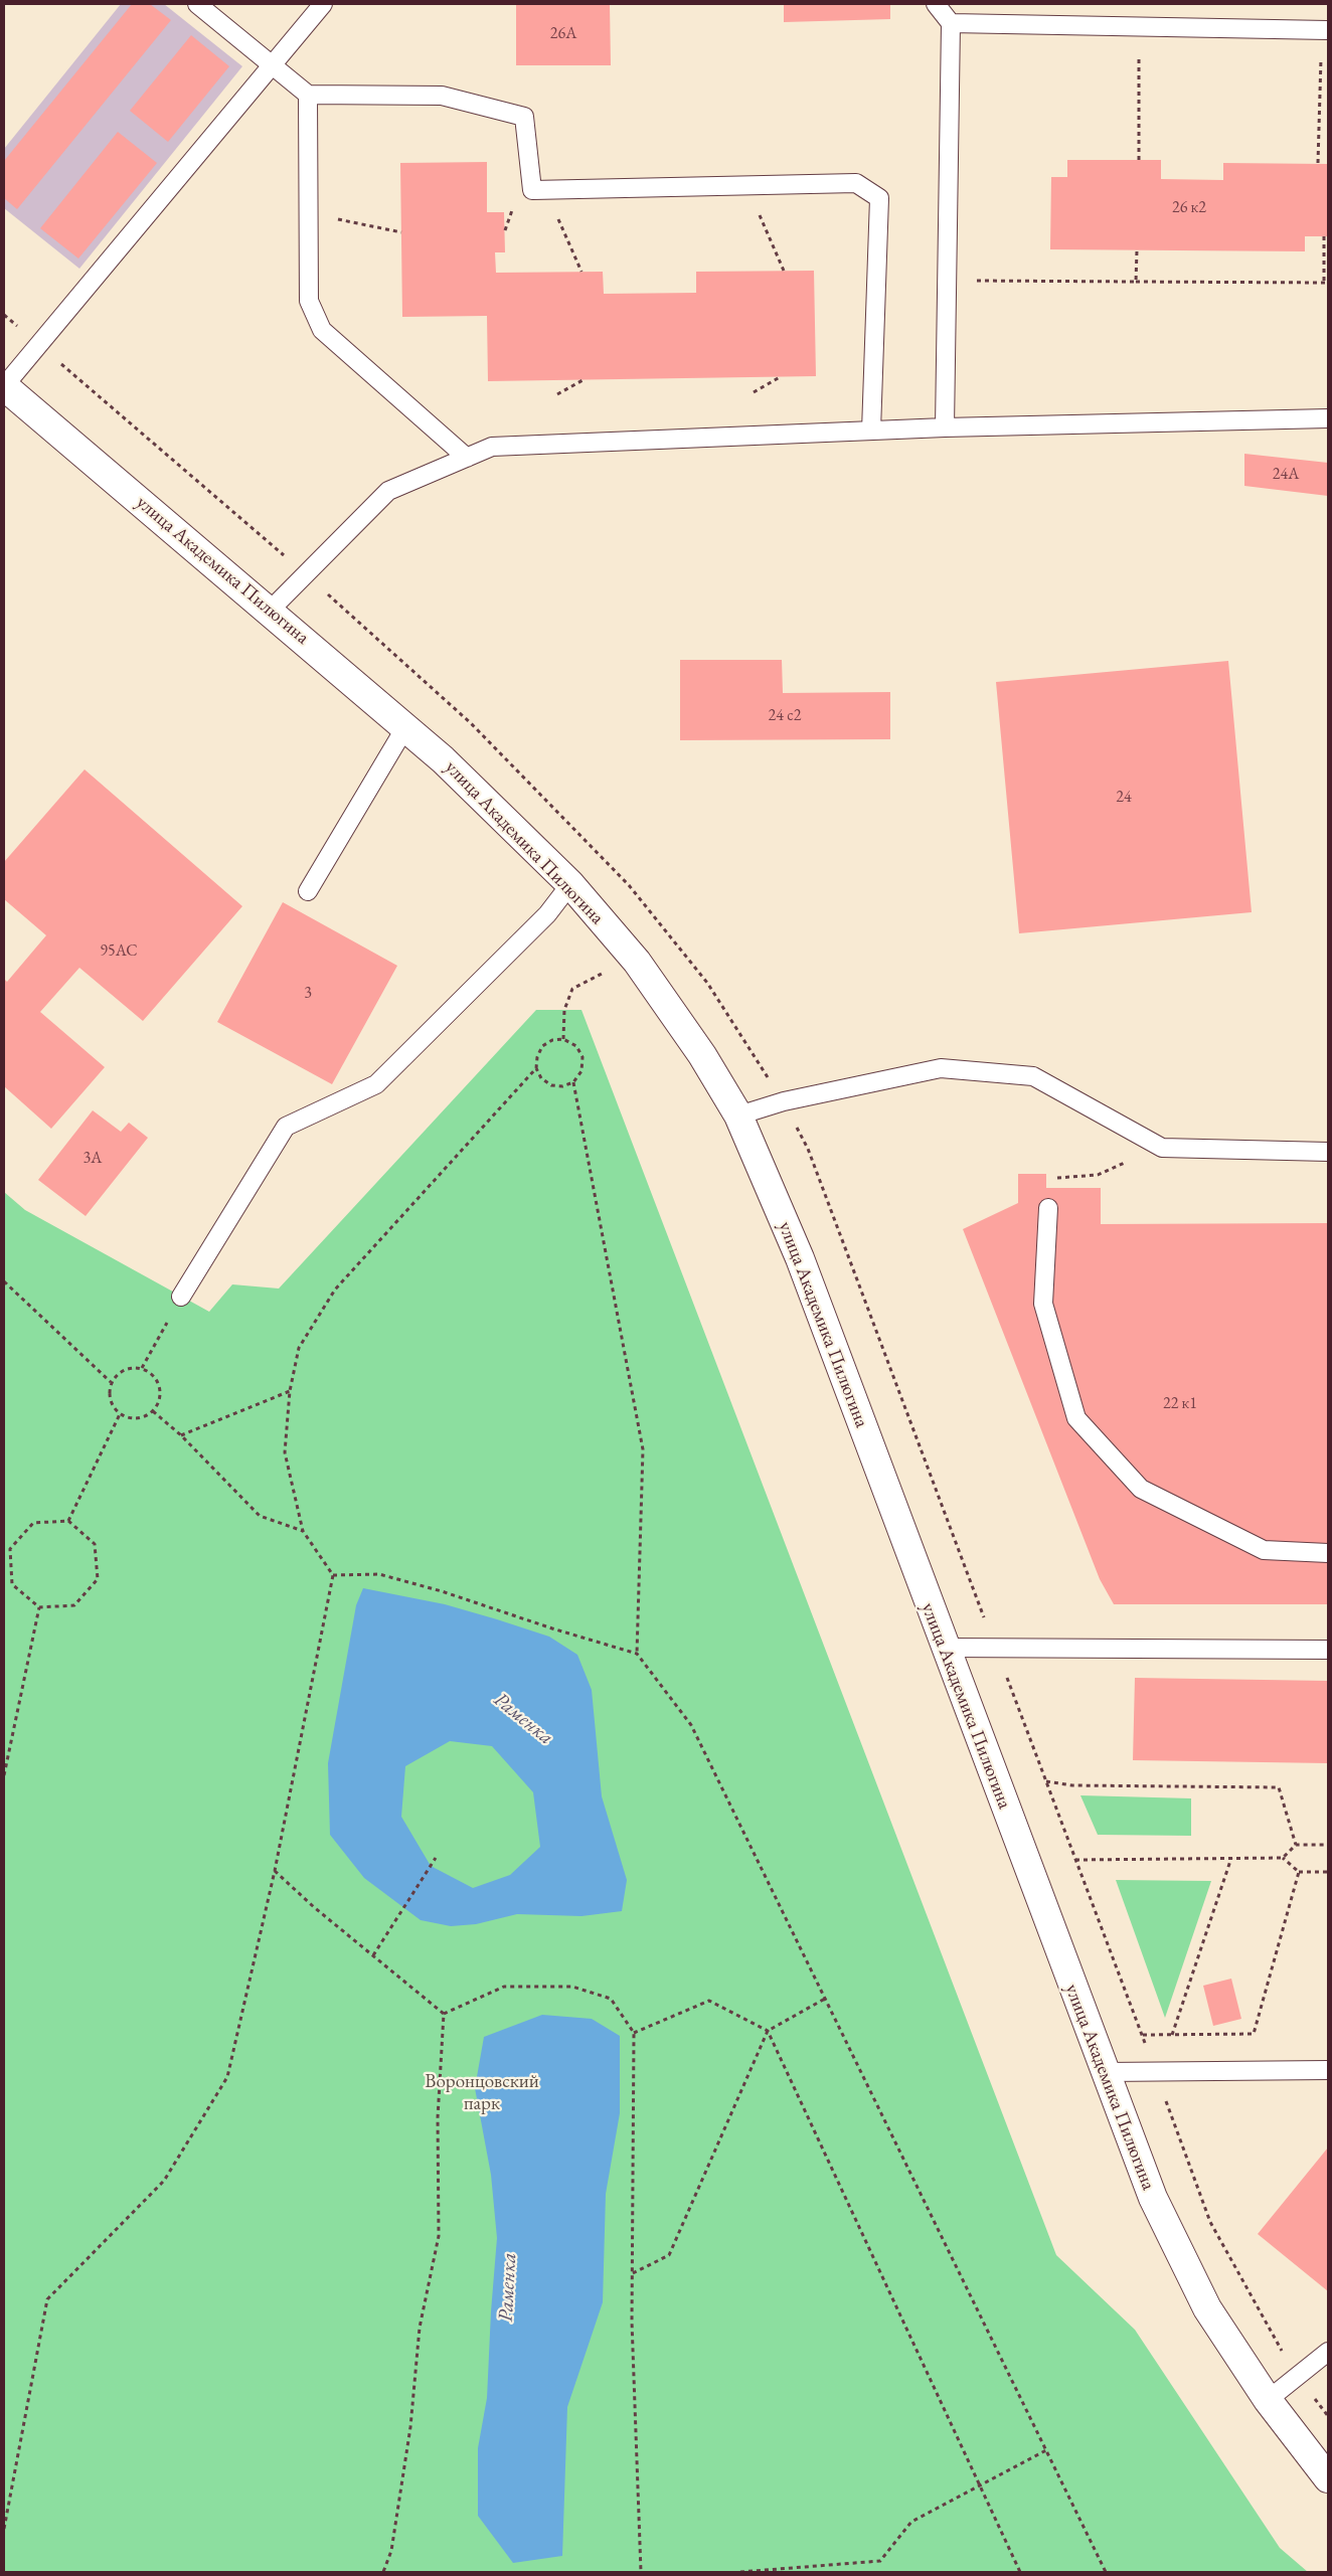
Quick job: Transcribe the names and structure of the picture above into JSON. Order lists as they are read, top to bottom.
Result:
{
  "streets": {
    "street": ["улица Академика Пилюгина"]
  },
  "water": ["Раменка"],
  "parks": ["Воронцовский парк"],
  "house_numbers": [
    "26А",
    "26 к2",
    "24А",
    "24 с2",
    "24",
    "95АС",
    "3",
    "3А",
    "22 к1"
  ]
}
